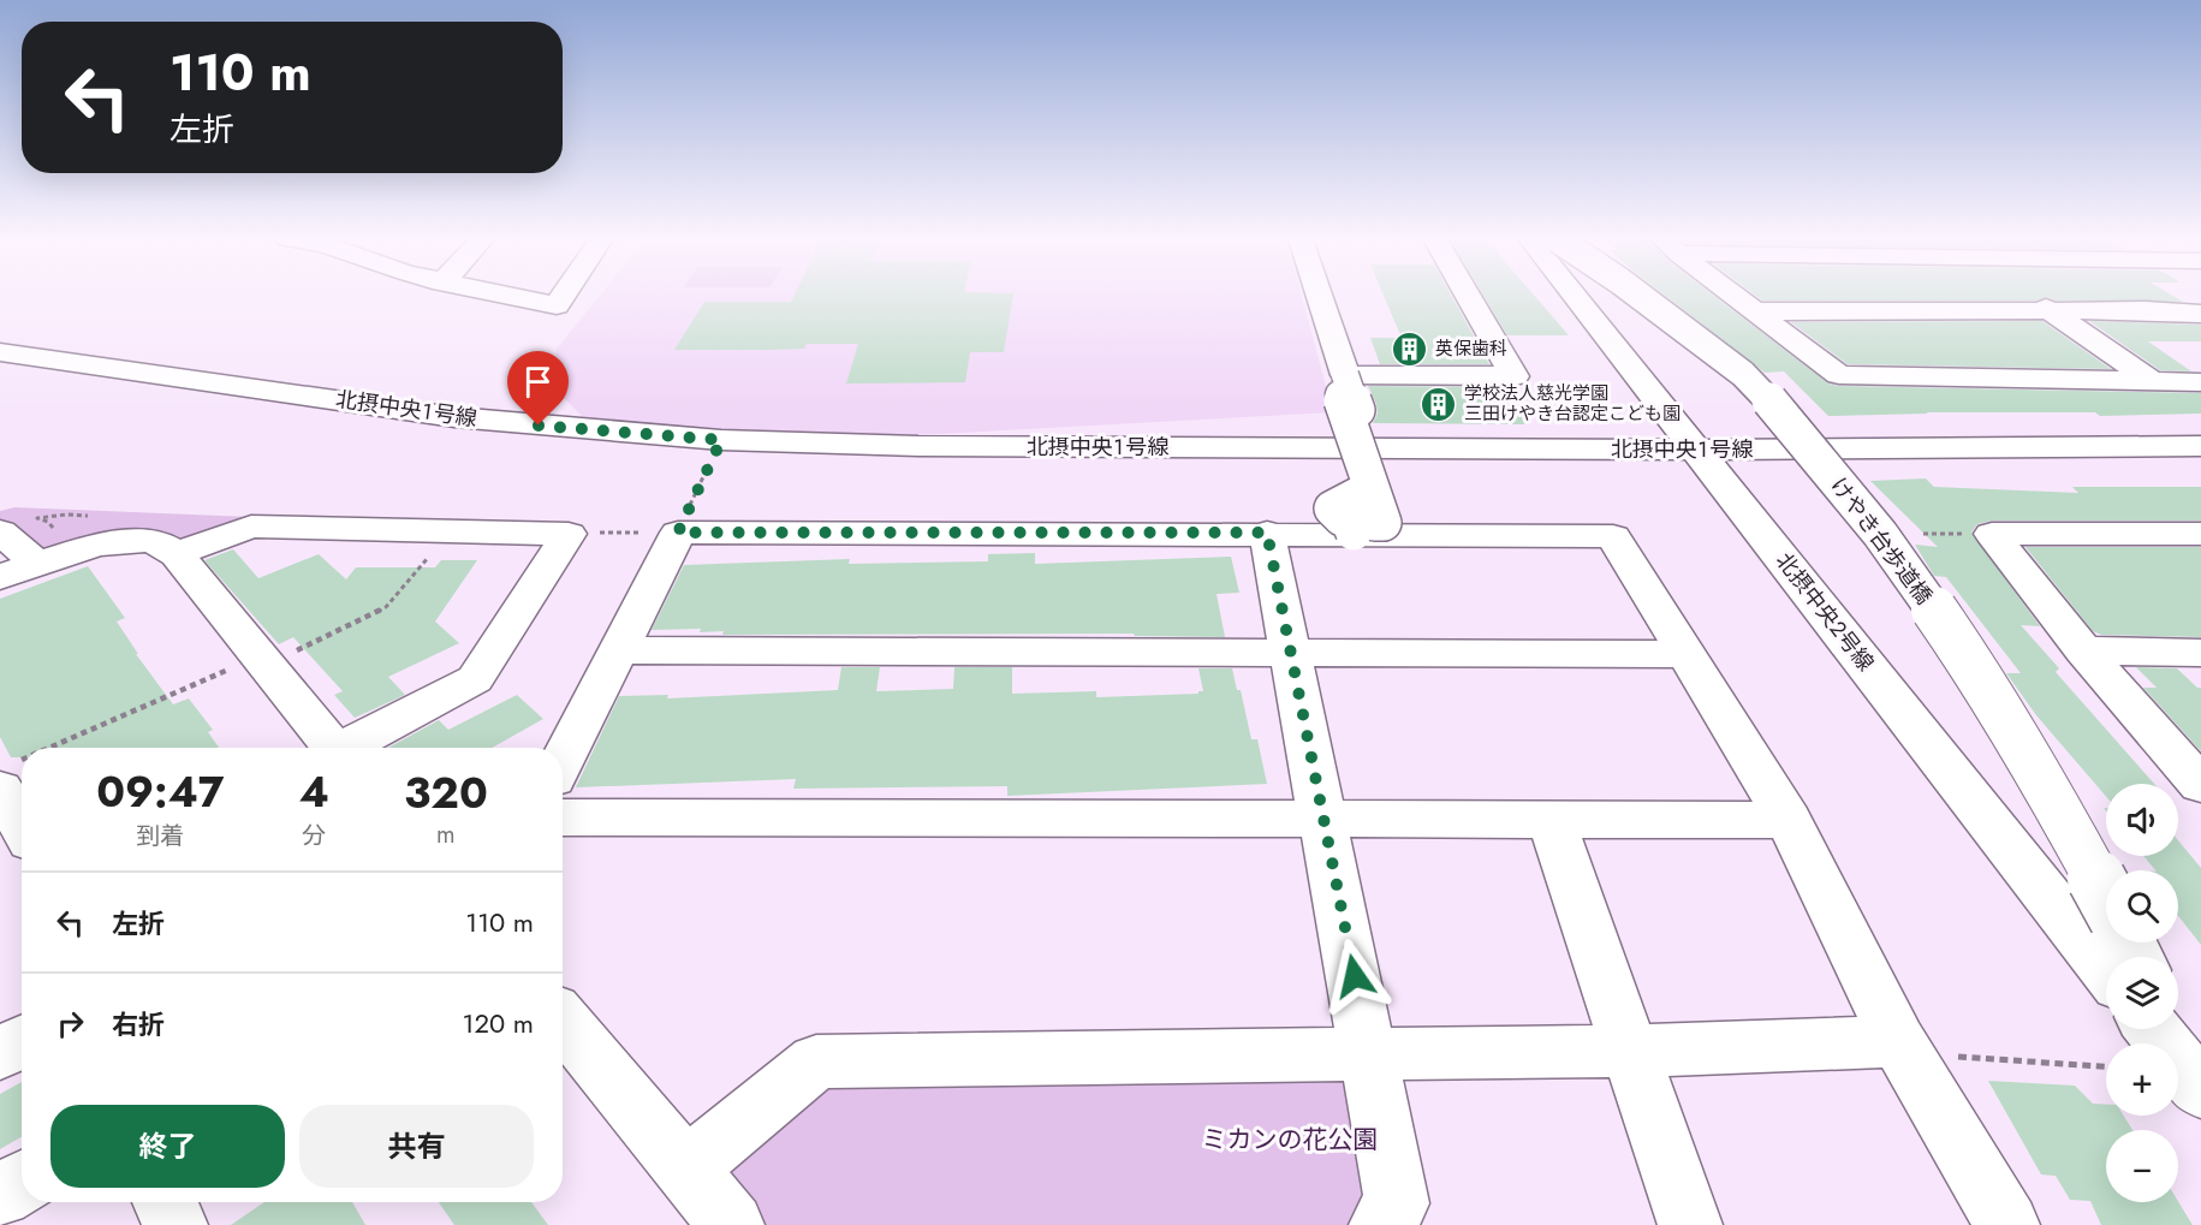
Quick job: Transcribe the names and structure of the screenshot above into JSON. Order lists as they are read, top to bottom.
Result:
{
  "streets": {
    "street": ["北摂中央１号線", "けやき台歩道橋", "北摂中央２号線"]
  },
  "crossings": [
    ["北摂中央１号線", "北摂中央２号線"]
  ],
  "parks": ["ミカンの花公園"],
  "places": {
    "building": ["英保歯科", "学校法人慈光学園 三田けやき台認定こども園"]
  },
  "page": {
    "turn": ["110 m", "左折"],
    "eta": [
      "09:47",
      "到着",
      "4",
      "分",
      "320",
      "m"
    ],
    "map_buttons": ["+", "−"],
    "list": [
      {
        "name": "左折",
        "value": "110 m"
      },
      {
        "name": "右折",
        "value": "120 m"
      }
    ],
    "buttons": ["終了", "共有"]
  }
}
